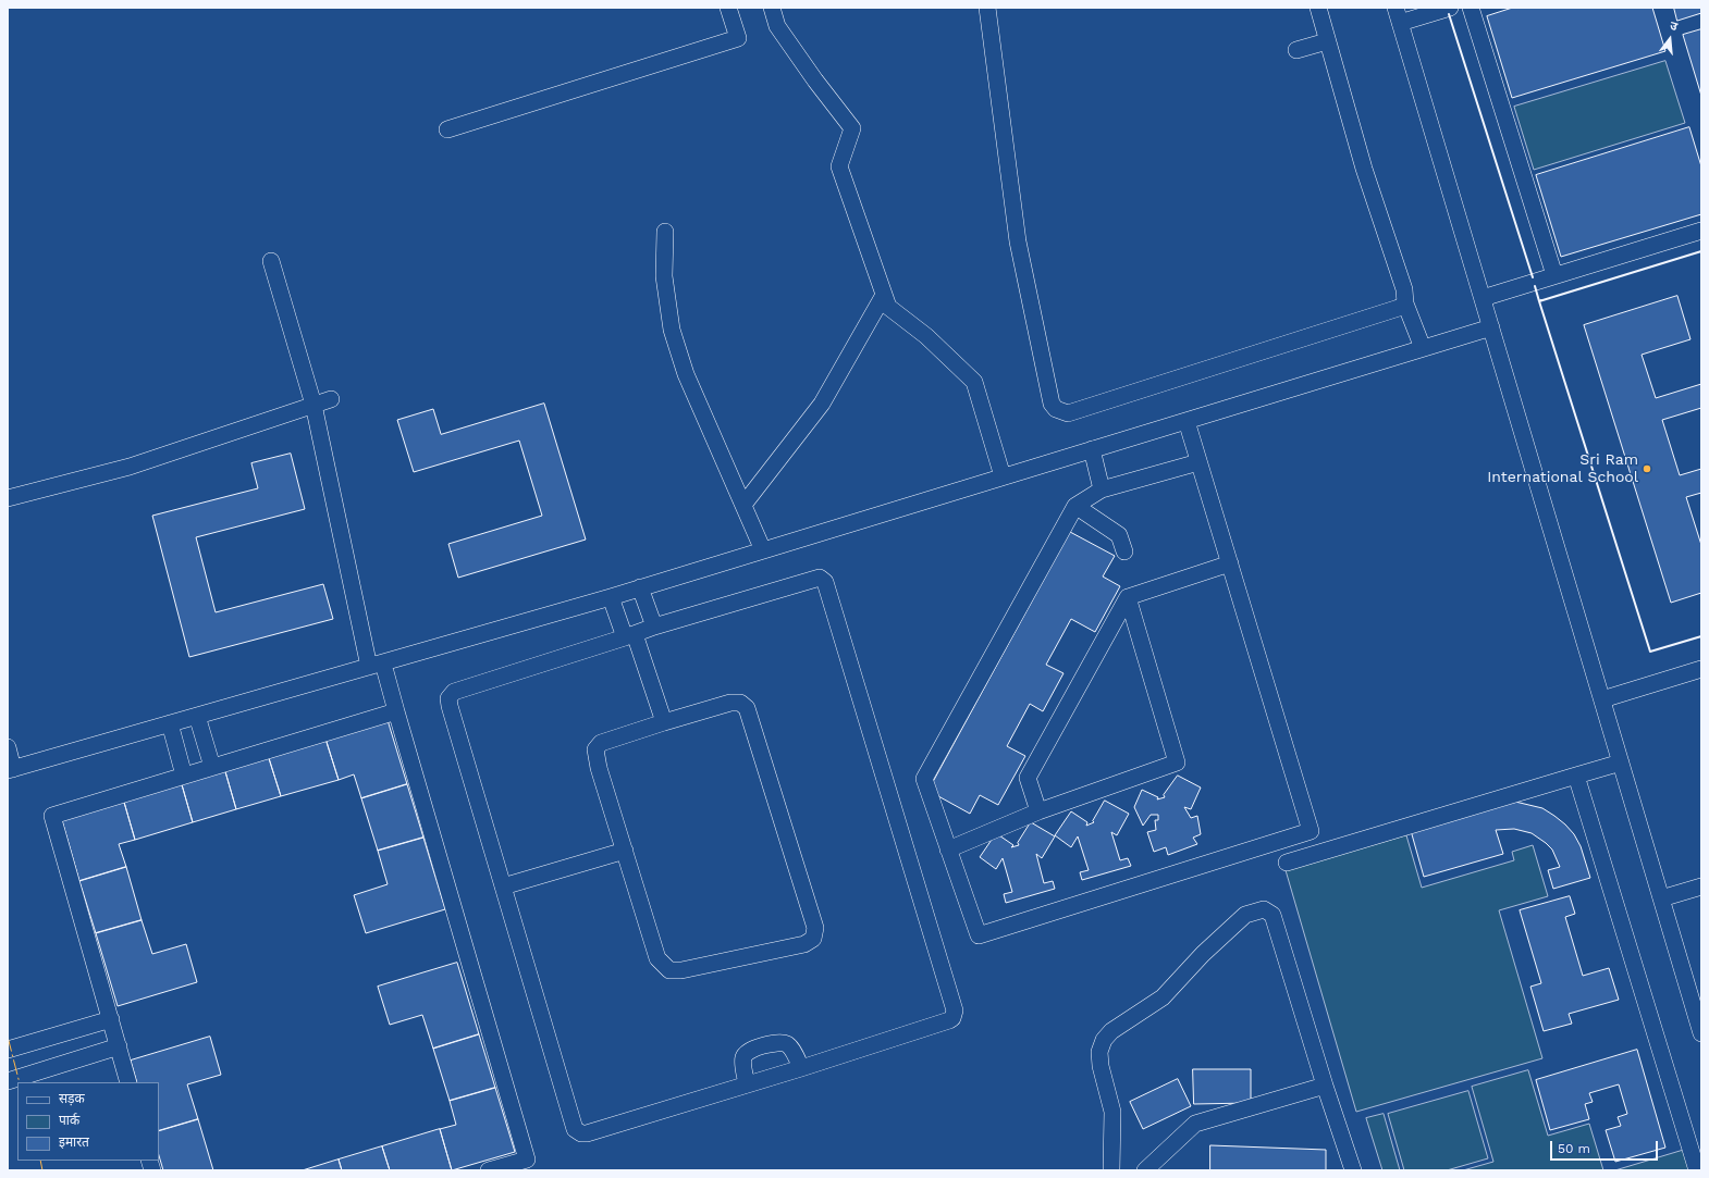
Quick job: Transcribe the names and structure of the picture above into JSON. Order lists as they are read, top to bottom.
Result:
{
  "places": ["Sri Ram International School"],
  "legend": ["सड़क", "पार्क", "इमारत"],
  "scale_bar": "50 m",
  "north": "top"
}
